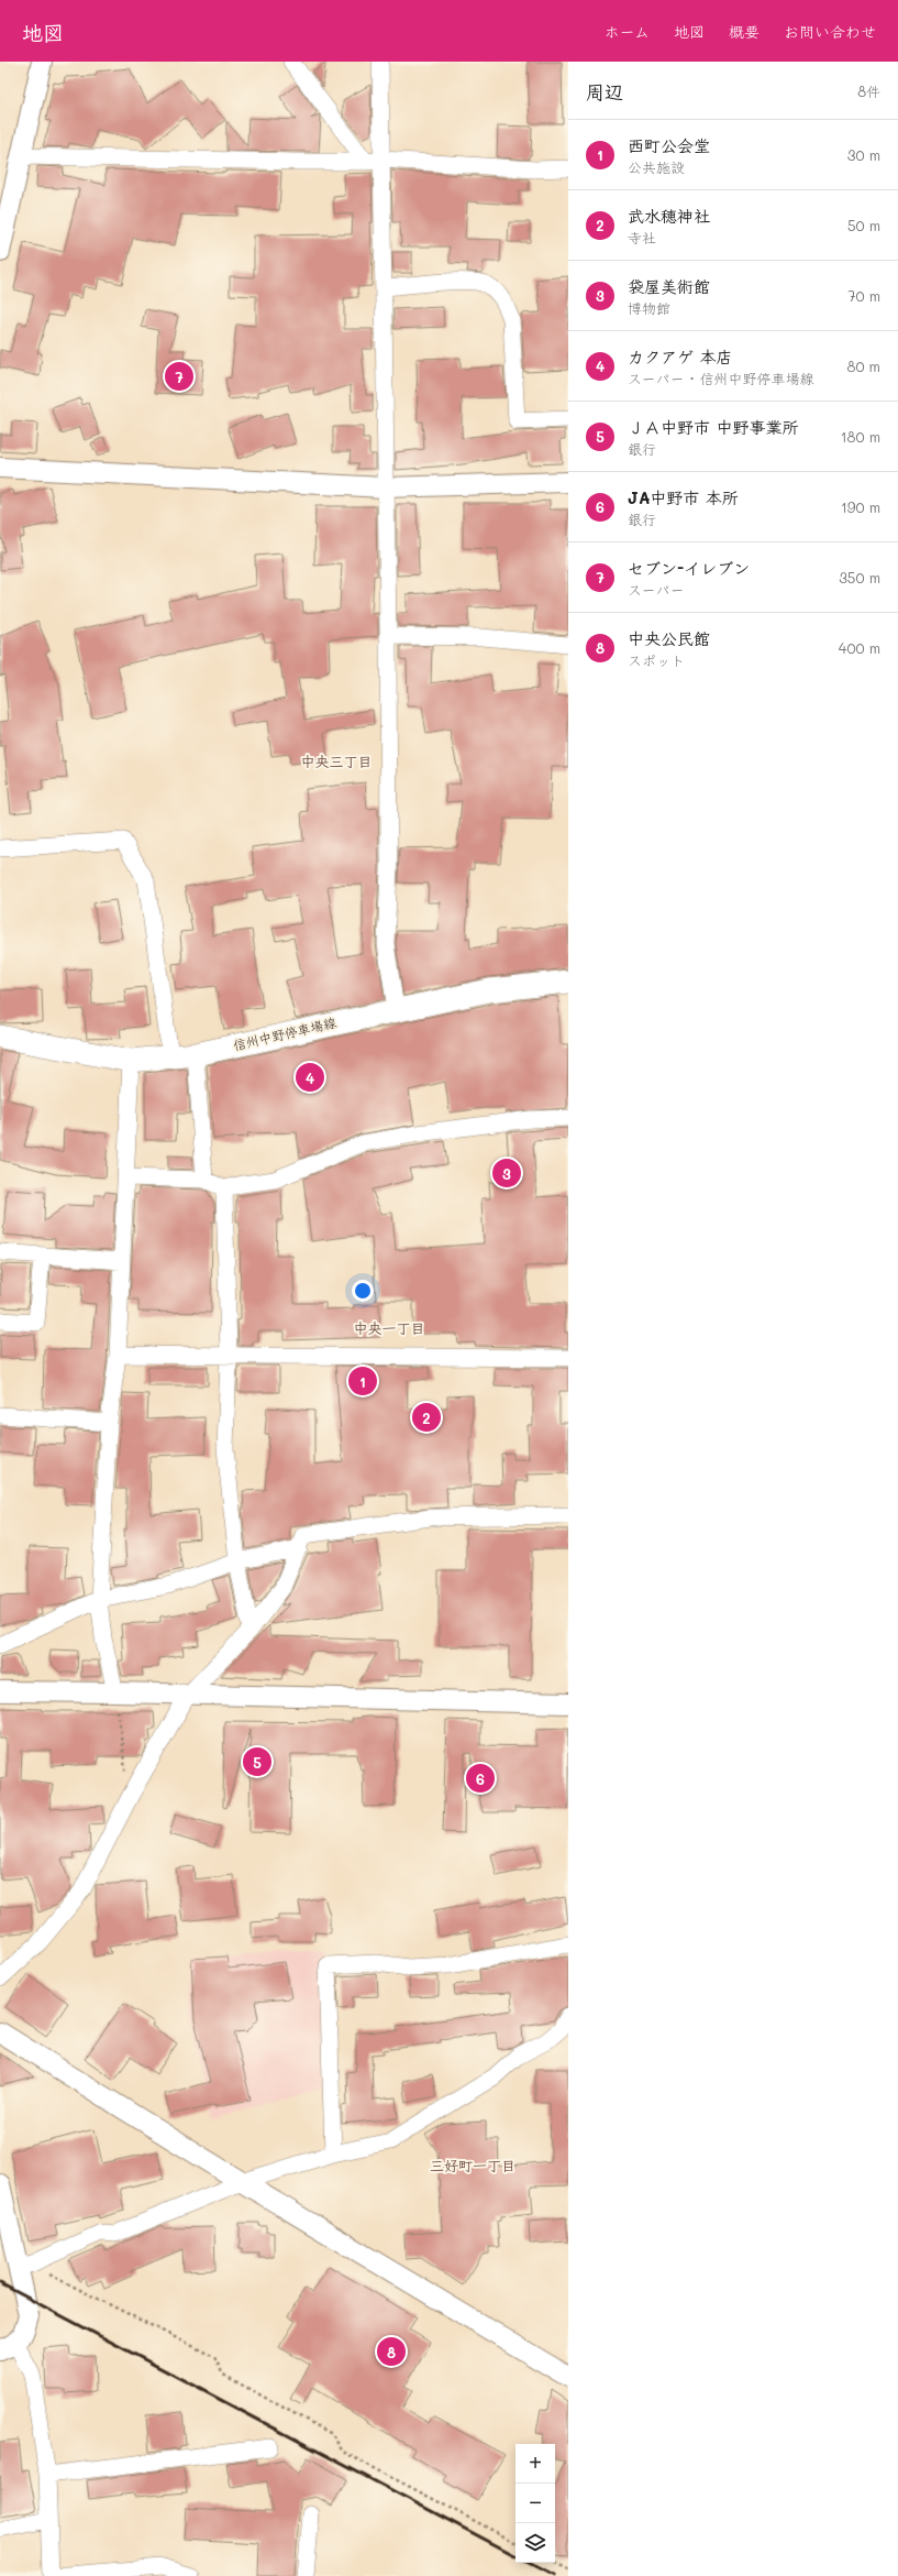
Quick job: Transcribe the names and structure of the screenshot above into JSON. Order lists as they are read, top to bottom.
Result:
{
  "streets": {
    "main road": ["信州中野停車場線"]
  },
  "districts": ["中央三丁目", "中央一丁目", "三好町一丁目"],
  "page": {
    "header": "地図",
    "nav": [
      "ホーム",
      "地図",
      "概要",
      "お問い合わせ"
    ],
    "heading": ["周辺", "8件"],
    "list": [
      {
        "mark": "1",
        "name": "西町公会堂",
        "note": "公共施設",
        "value": "30 m"
      },
      {
        "mark": "2",
        "name": "武水穂神社",
        "note": "寺社",
        "value": "50 m"
      },
      {
        "mark": "3",
        "name": "袋屋美術館",
        "note": "博物館",
        "value": "70 m"
      },
      {
        "mark": "4",
        "name": "カクアゲ 本店",
        "note": "スーパー · 信州中野停車場線",
        "value": "80 m"
      },
      {
        "mark": "5",
        "name": "ＪＡ中野市 中野事業所",
        "note": "銀行",
        "value": "180 m"
      },
      {
        "mark": "6",
        "name": "JA中野市 本所",
        "note": "銀行",
        "value": "190 m"
      },
      {
        "mark": "7",
        "name": "セブン-イレブン",
        "note": "スーパー",
        "value": "350 m"
      },
      {
        "mark": "8",
        "name": "中央公民館",
        "note": "スポット",
        "value": "400 m"
      }
    ],
    "pins": [
      "7",
      "4",
      "3",
      "1",
      "2",
      "5",
      "6",
      "8"
    ],
    "map_buttons": ["+", "−"]
  }
}
